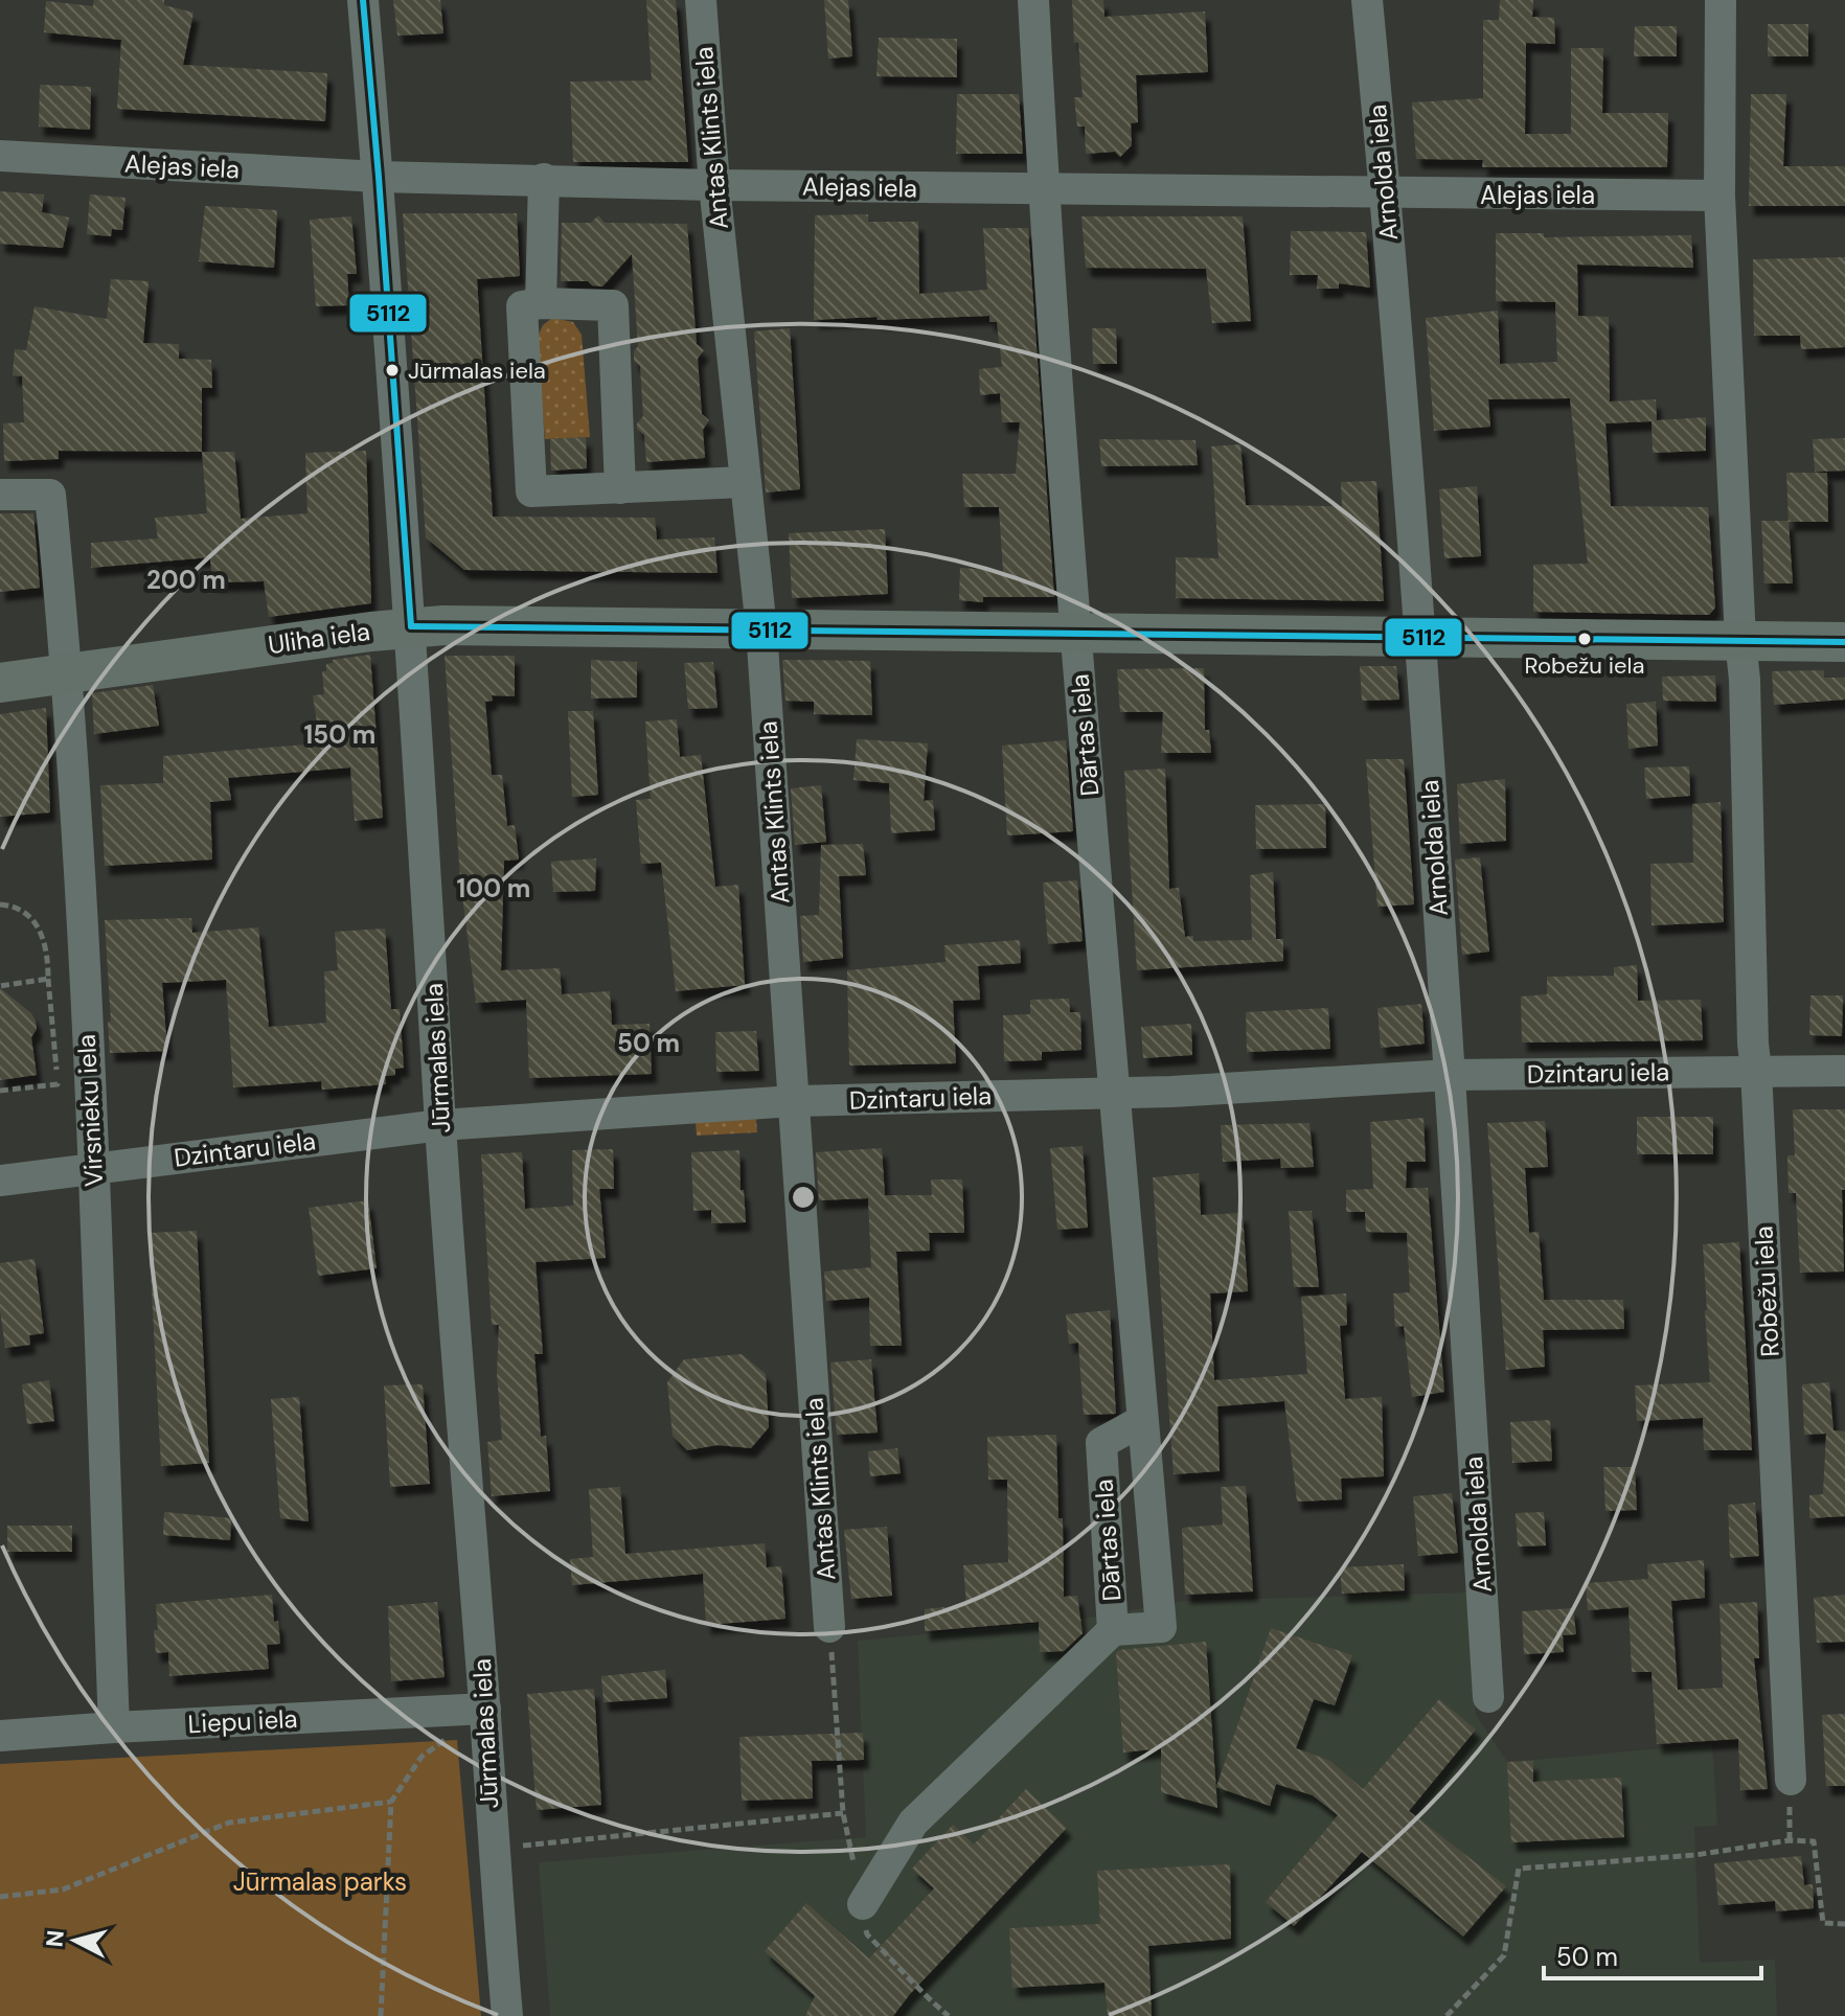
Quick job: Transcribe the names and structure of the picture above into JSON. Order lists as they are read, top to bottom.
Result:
{
  "streets": {
    "main road": ["Uliha iela"],
    "street": [
      "Antas Klints iela",
      "Alejas iela",
      "Arnolda iela",
      "Dārtas iela",
      "Jūrmalas iela",
      "Dzintaru iela",
      "Virsnieku iela",
      "Robežu iela",
      "Liepu iela"
    ]
  },
  "crossings": [
    ["Antas Klints iela", "Alejas iela"],
    ["Antas Klints iela", "Uliha iela"],
    ["Antas Klints iela", "Dzintaru iela"],
    ["Alejas iela", "Arnolda iela"],
    ["Alejas iela", "Dārtas iela"],
    ["Alejas iela", "Jūrmalas iela"],
    ["Alejas iela", "Robežu iela"],
    ["Arnolda iela", "Uliha iela"],
    ["Arnolda iela", "Dzintaru iela"],
    ["Uliha iela", "Dārtas iela"],
    ["Uliha iela", "Jūrmalas iela"],
    ["Uliha iela", "Virsnieku iela"],
    ["Uliha iela", "Robežu iela"],
    ["Dārtas iela", "Dzintaru iela"],
    ["Jūrmalas iela", "Dzintaru iela"],
    ["Jūrmalas iela", "Liepu iela"],
    ["Dzintaru iela", "Virsnieku iela"],
    ["Dzintaru iela", "Robežu iela"],
    ["Virsnieku iela", "Liepu iela"]
  ],
  "parks": ["Jūrmalas parks"],
  "places": ["Jūrmalas iela", "Robežu iela"],
  "lines": ["transit line 5112"],
  "scale_bar": "50 m",
  "north": "left",
  "rings": [
    "200 m",
    "150 m",
    "100 m",
    "50 m"
  ]
}
